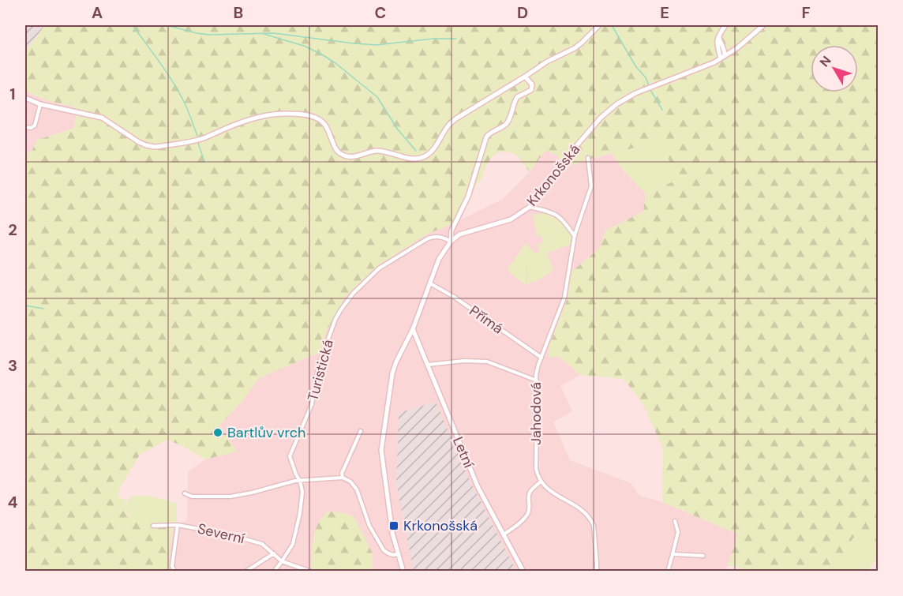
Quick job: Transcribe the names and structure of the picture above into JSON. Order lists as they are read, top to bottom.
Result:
{
  "streets": {
    "street": [
      "Krkonošská",
      "Přímá",
      "Turistická",
      "Jahodová",
      "Letní",
      "Severní"
    ]
  },
  "crossings": [
    ["Krkonošská", "Přímá"],
    ["Krkonošská", "Turistická"],
    ["Krkonošská", "Letní"],
    ["Přímá", "Jahodová"],
    ["Turistická", "Severní"]
  ],
  "places": {
    "other": ["Bartlův vrch"],
    "transit": ["Krkonošská"]
  },
  "north": "top left",
  "grid": {
    "columns": [
      "A",
      "B",
      "C",
      "D",
      "E",
      "F"
    ],
    "rows": [
      "1",
      "2",
      "3",
      "4"
    ]
  }
}
